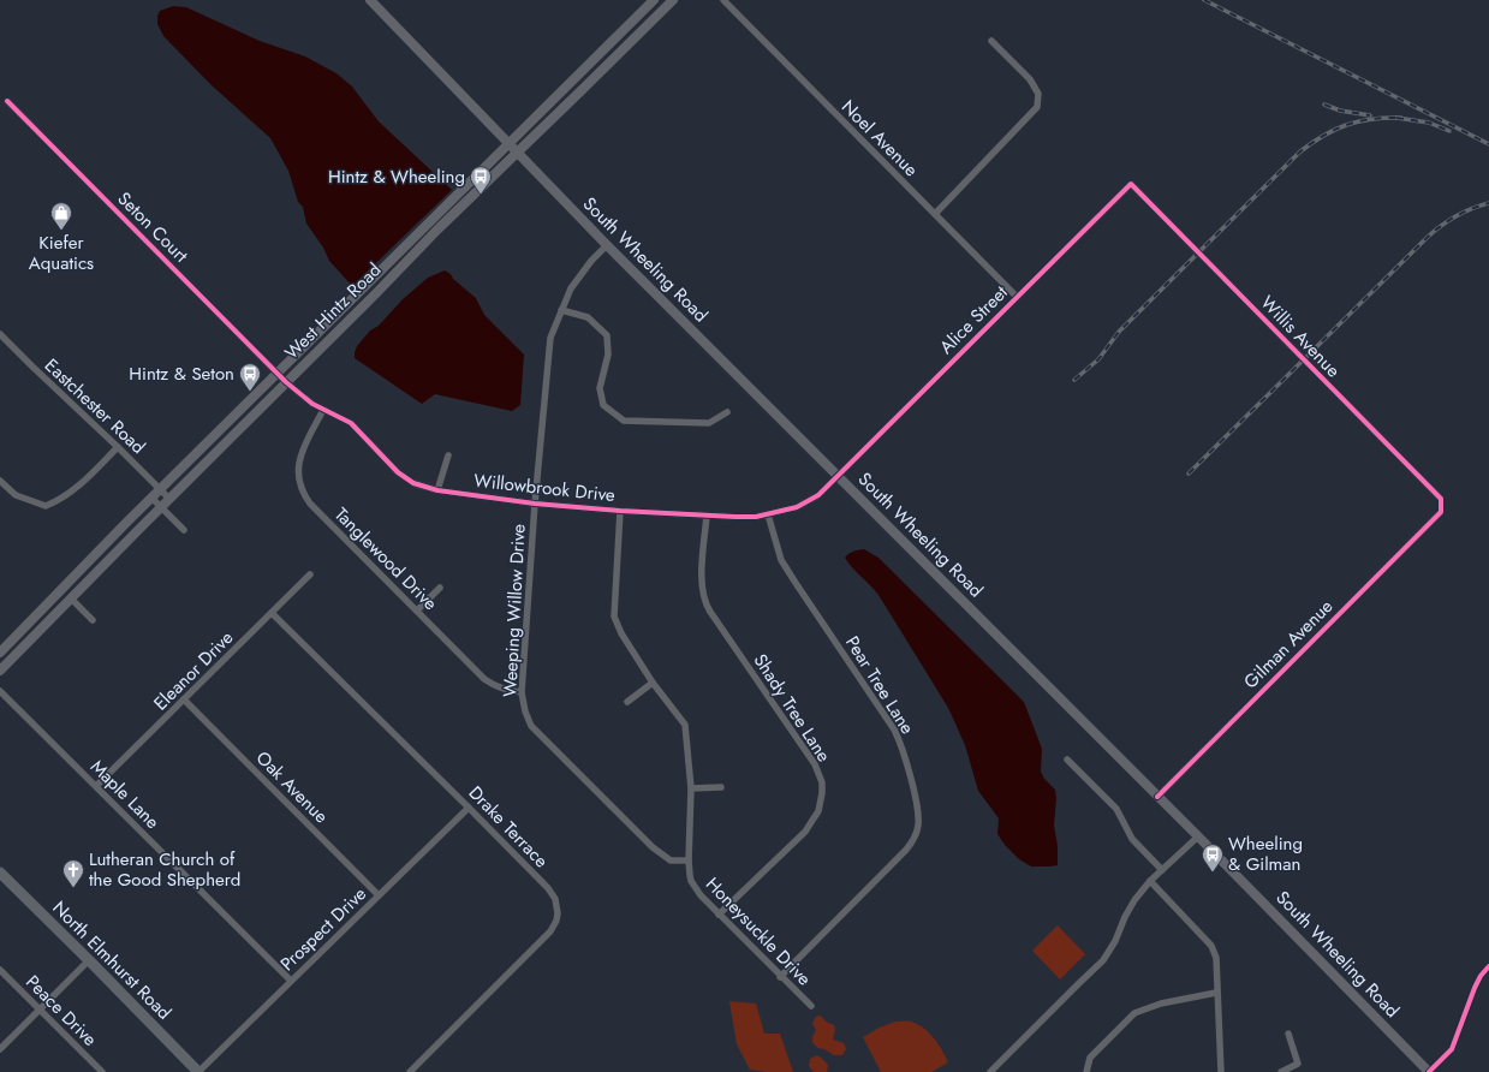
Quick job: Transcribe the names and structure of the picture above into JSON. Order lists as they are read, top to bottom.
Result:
{
  "streets": {
    "main road": ["South Wheeling Road", "West Hintz Road", "North Elmhurst Road"],
    "street": [
      "Noel Avenue",
      "Seton Court",
      "Alice Street",
      "Willis Avenue",
      "Eastchester Road",
      "Willowbrook Drive",
      "Tanglewood Drive",
      "Weeping Willow Drive",
      "Gilman Avenue",
      "Eleanor Drive",
      "Pear Tree Lane",
      "Shady Tree Lane",
      "Oak Avenue",
      "Maple Lane",
      "Drake Terrace",
      "Prospect Drive",
      "Honeysuckle Drive",
      "Peace Drive"
    ]
  },
  "crossings": [
    ["Noel Avenue", "Alice Street"],
    ["Seton Court", "West Hintz Road"],
    ["Seton Court", "Willowbrook Drive"],
    ["South Wheeling Road", "West Hintz Road"],
    ["South Wheeling Road", "Alice Street"],
    ["South Wheeling Road", "Willowbrook Drive"],
    ["South Wheeling Road", "Weeping Willow Drive"],
    ["South Wheeling Road", "Gilman Avenue"],
    ["West Hintz Road", "Eastchester Road"],
    ["West Hintz Road", "Willowbrook Drive"],
    ["Alice Street", "Willis Avenue"],
    ["Alice Street", "Willowbrook Drive"],
    ["Willis Avenue", "Gilman Avenue"],
    ["Willowbrook Drive", "Tanglewood Drive"],
    ["Willowbrook Drive", "Weeping Willow Drive"],
    ["Willowbrook Drive", "Pear Tree Lane"],
    ["Willowbrook Drive", "Shady Tree Lane"],
    ["Willowbrook Drive", "Honeysuckle Drive"],
    ["Tanglewood Drive", "Weeping Willow Drive"],
    ["Weeping Willow Drive", "Honeysuckle Drive"],
    ["Eleanor Drive", "Oak Avenue"],
    ["Eleanor Drive", "Maple Lane"],
    ["Eleanor Drive", "Drake Terrace"],
    ["Pear Tree Lane", "Honeysuckle Drive"],
    ["Shady Tree Lane", "Honeysuckle Drive"],
    ["Oak Avenue", "Prospect Drive"],
    ["Maple Lane", "Prospect Drive"],
    ["Drake Terrace", "Prospect Drive"],
    ["Prospect Drive", "North Elmhurst Road"]
  ],
  "places": {
    "bus stop": ["Hintz & Wheeling", "Hintz & Seton", "Wheeling & Gilman"],
    "shop": ["Kiefer Aquatics"],
    "church": ["Lutheran Church of the Good Shepherd"]
  }
}
